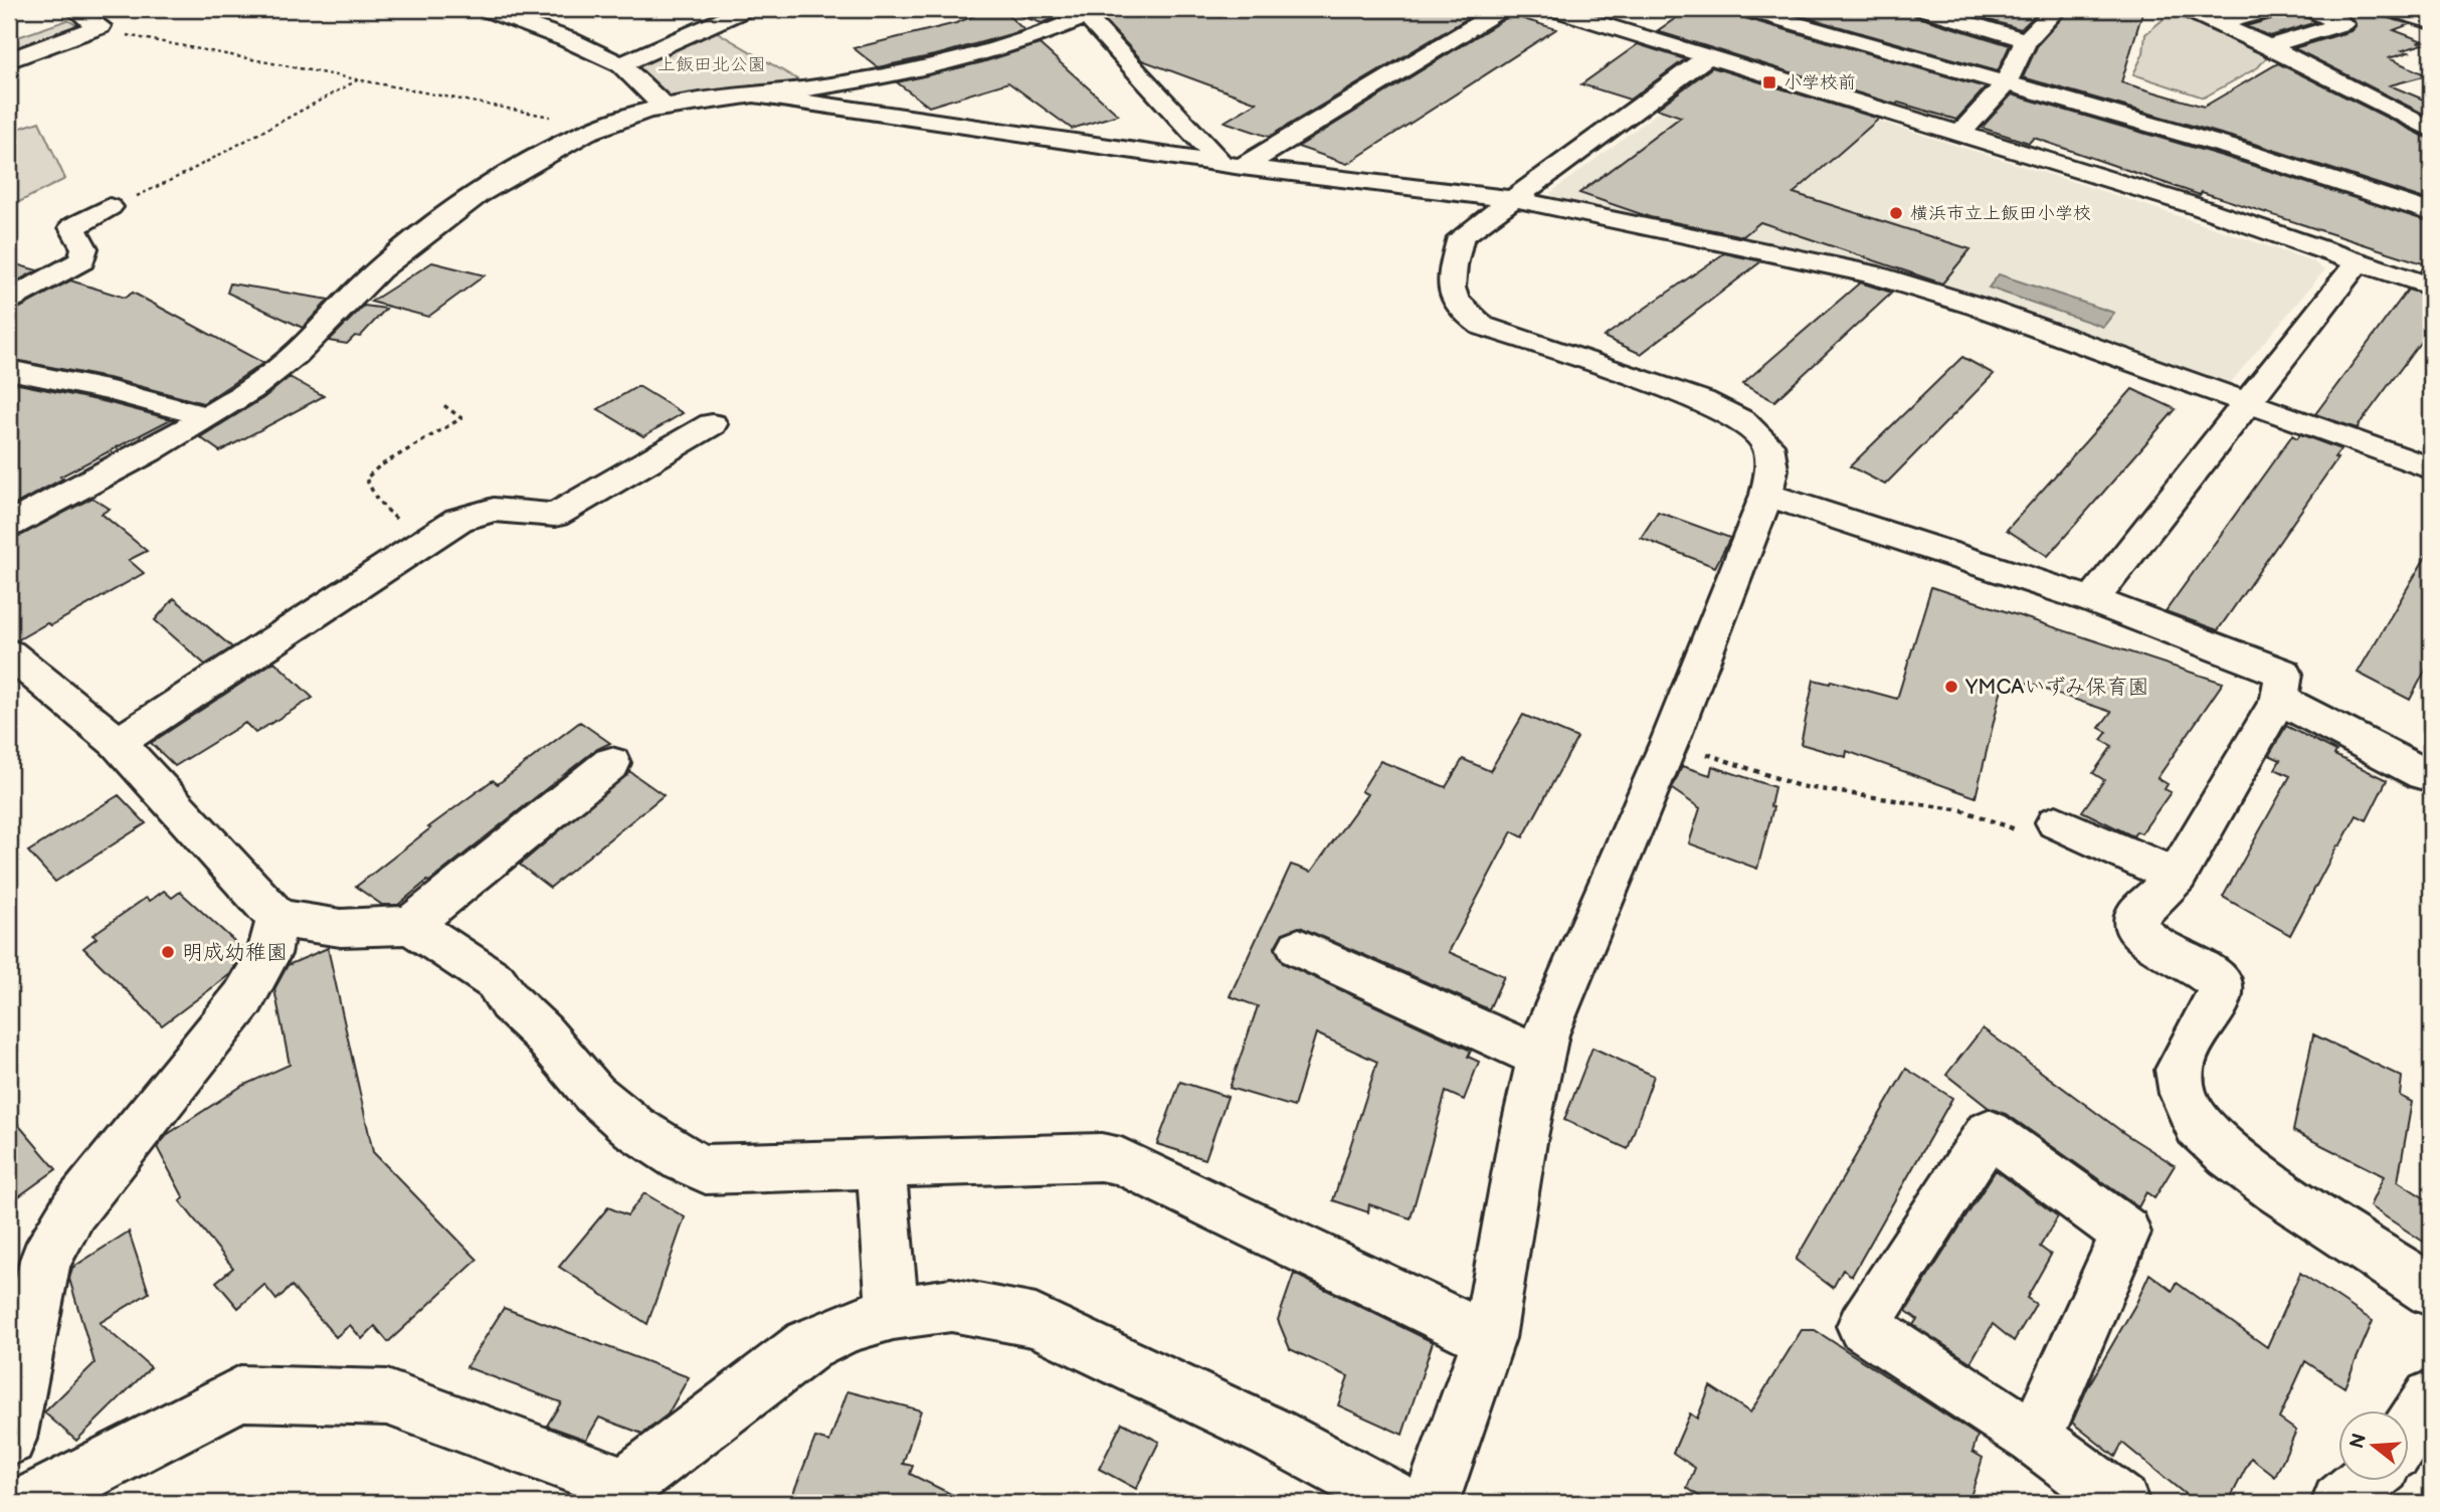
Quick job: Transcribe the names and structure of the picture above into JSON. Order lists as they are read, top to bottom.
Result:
{
  "parks": ["上飯田北公園"],
  "places": {
    "transit": ["小学校前"],
    "other": ["横浜市立上飯田小学校", "YMCAいずみ保育園", "明成幼稚園"]
  },
  "north": "left"
}
